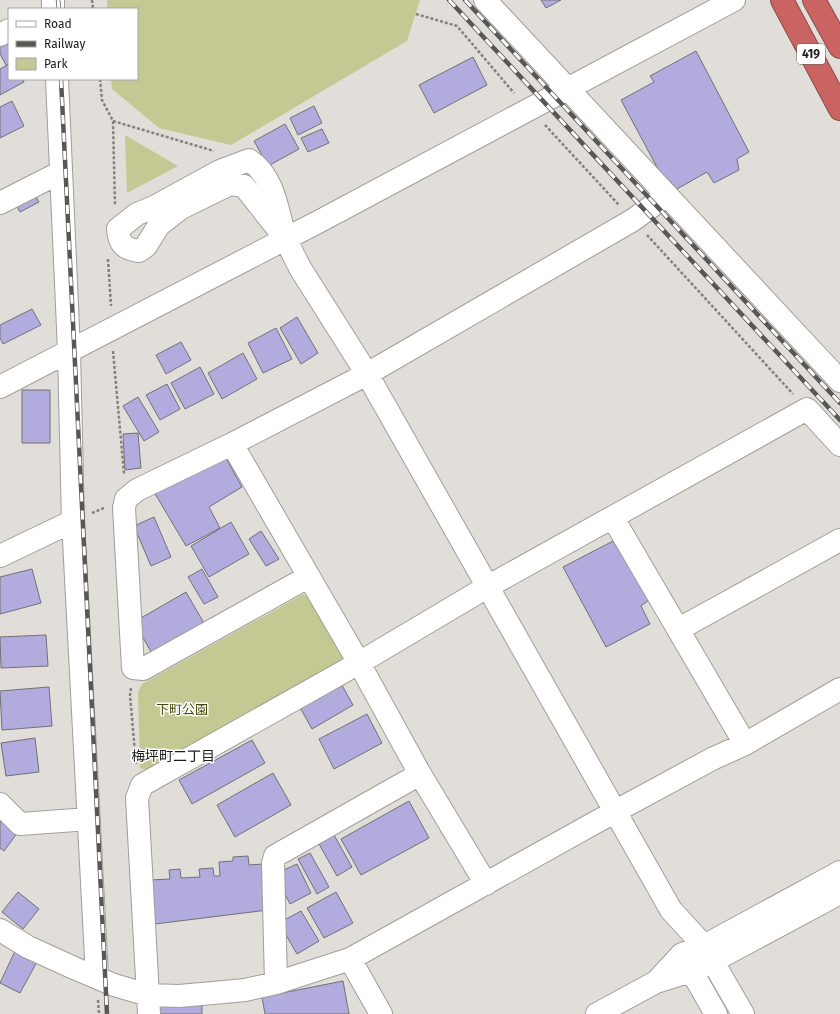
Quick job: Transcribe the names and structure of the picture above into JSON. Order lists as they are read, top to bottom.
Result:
{
  "streets": {
    "highway": ["419"]
  },
  "districts": ["梅坪町二丁目"],
  "parks": ["下町公園"],
  "legend": ["Road", "Railway", "Park"]
}
